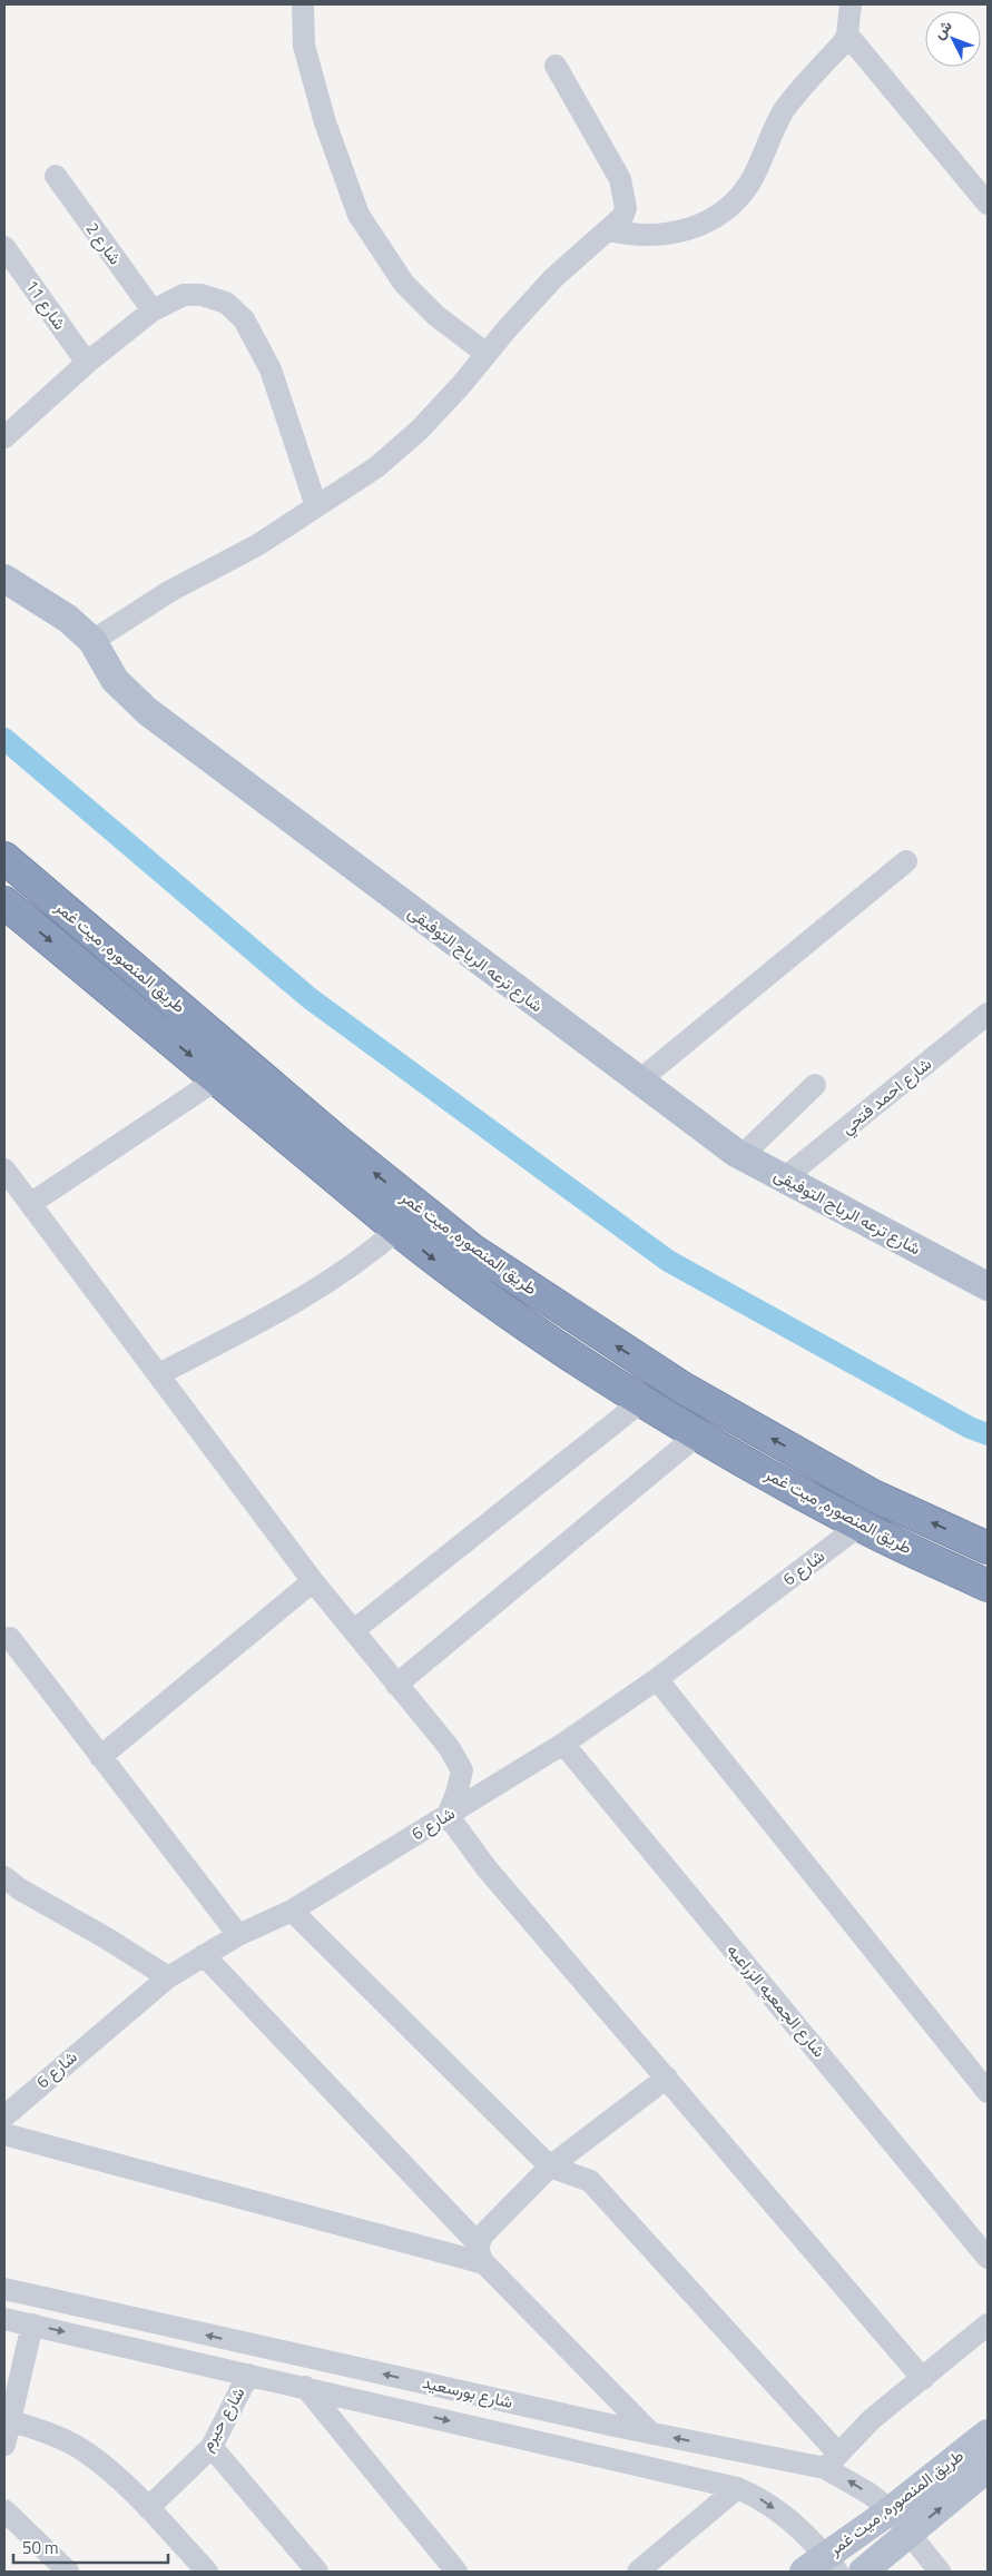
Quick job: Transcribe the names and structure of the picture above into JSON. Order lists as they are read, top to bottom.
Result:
{
  "streets": {
    "highway": ["طريق المنصوره, ميت غمر"],
    "main road": ["شارع ترعه الرياح التوفيقى"],
    "street": [
      "شارع 2",
      "شارع 11",
      "شارع احمد فتحي",
      "شارع 6",
      "شارع الجمعيه الزراعيه",
      "شارع بورسعيد",
      "شارع حيرم"
    ]
  },
  "crossings": [
    ["طريق المنصوره, ميت غمر", "شارع 6"],
    ["طريق المنصوره, ميت غمر", "شارع بورسعيد"],
    ["شارع ترعه الرياح التوفيقى", "شارع احمد فتحي"],
    ["شارع 6", "شارع الجمعيه الزراعيه"],
    ["شارع بورسعيد", "شارع حيرم"]
  ],
  "scale_bar": "50 m",
  "north": "top left"
}
